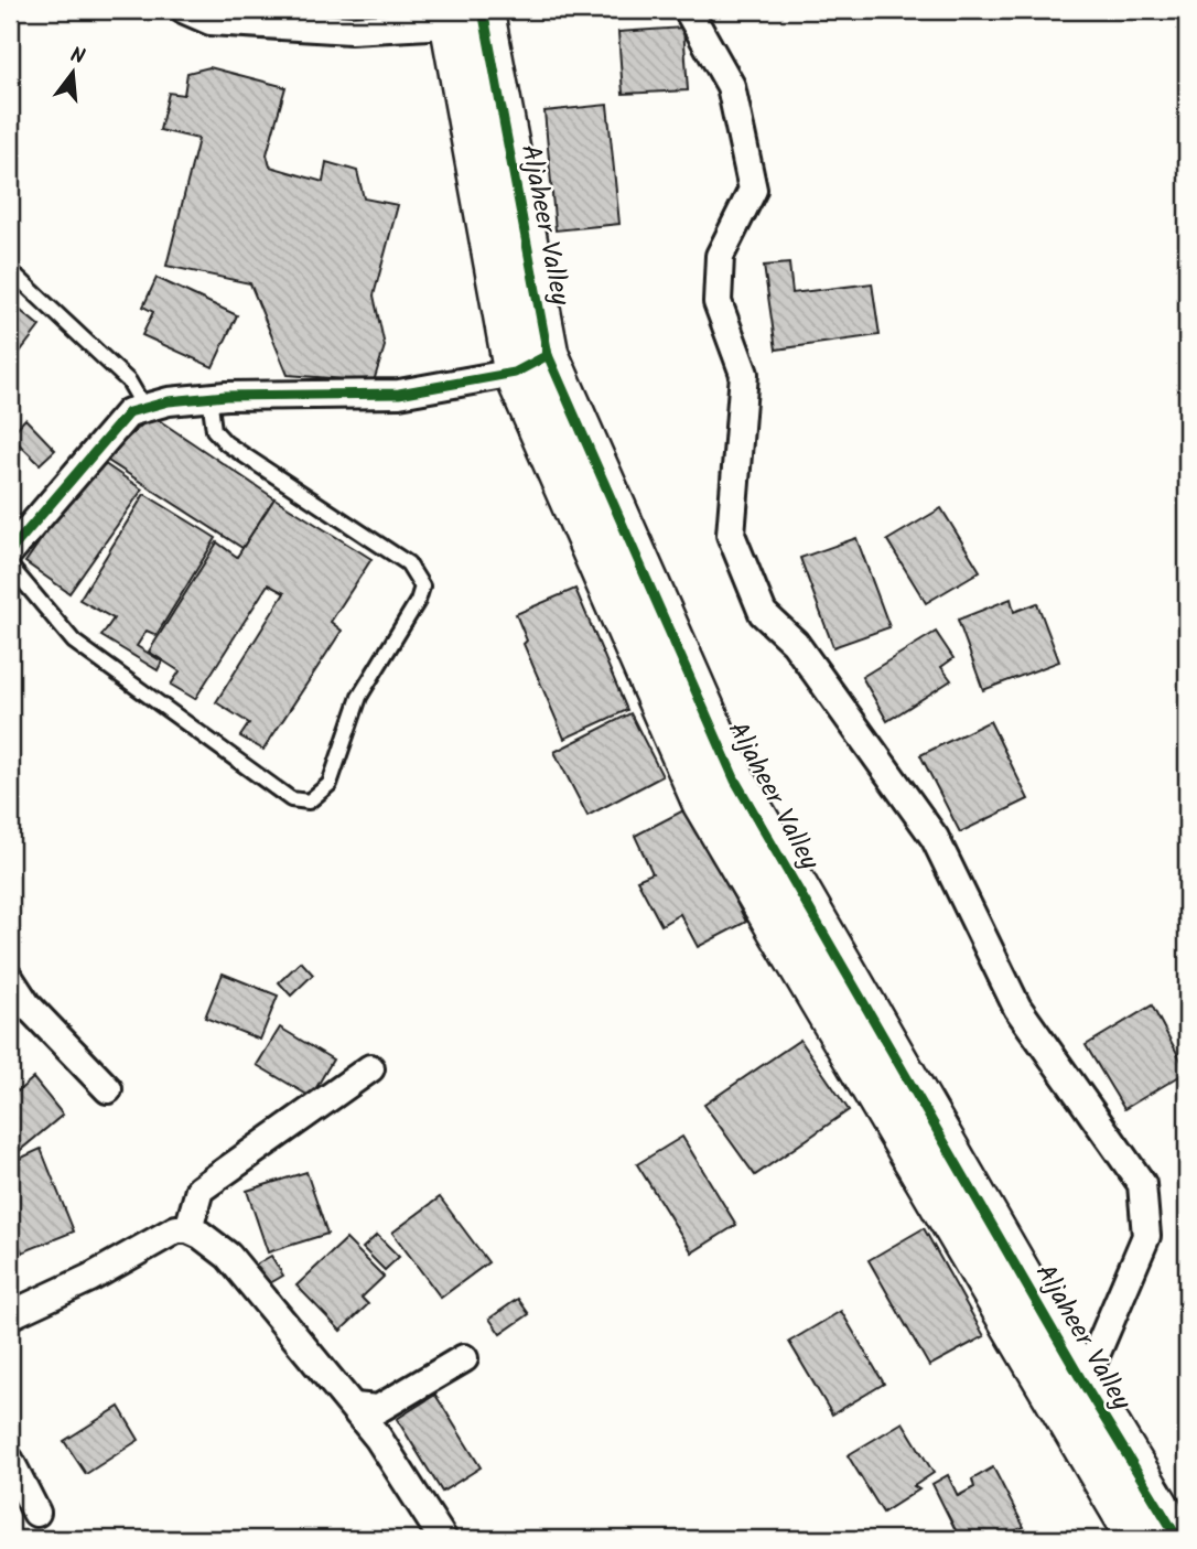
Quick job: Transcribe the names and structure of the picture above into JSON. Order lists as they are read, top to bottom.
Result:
{
  "streets": {
    "street": ["Aljaheer Valley"]
  },
  "north": "top"
}
